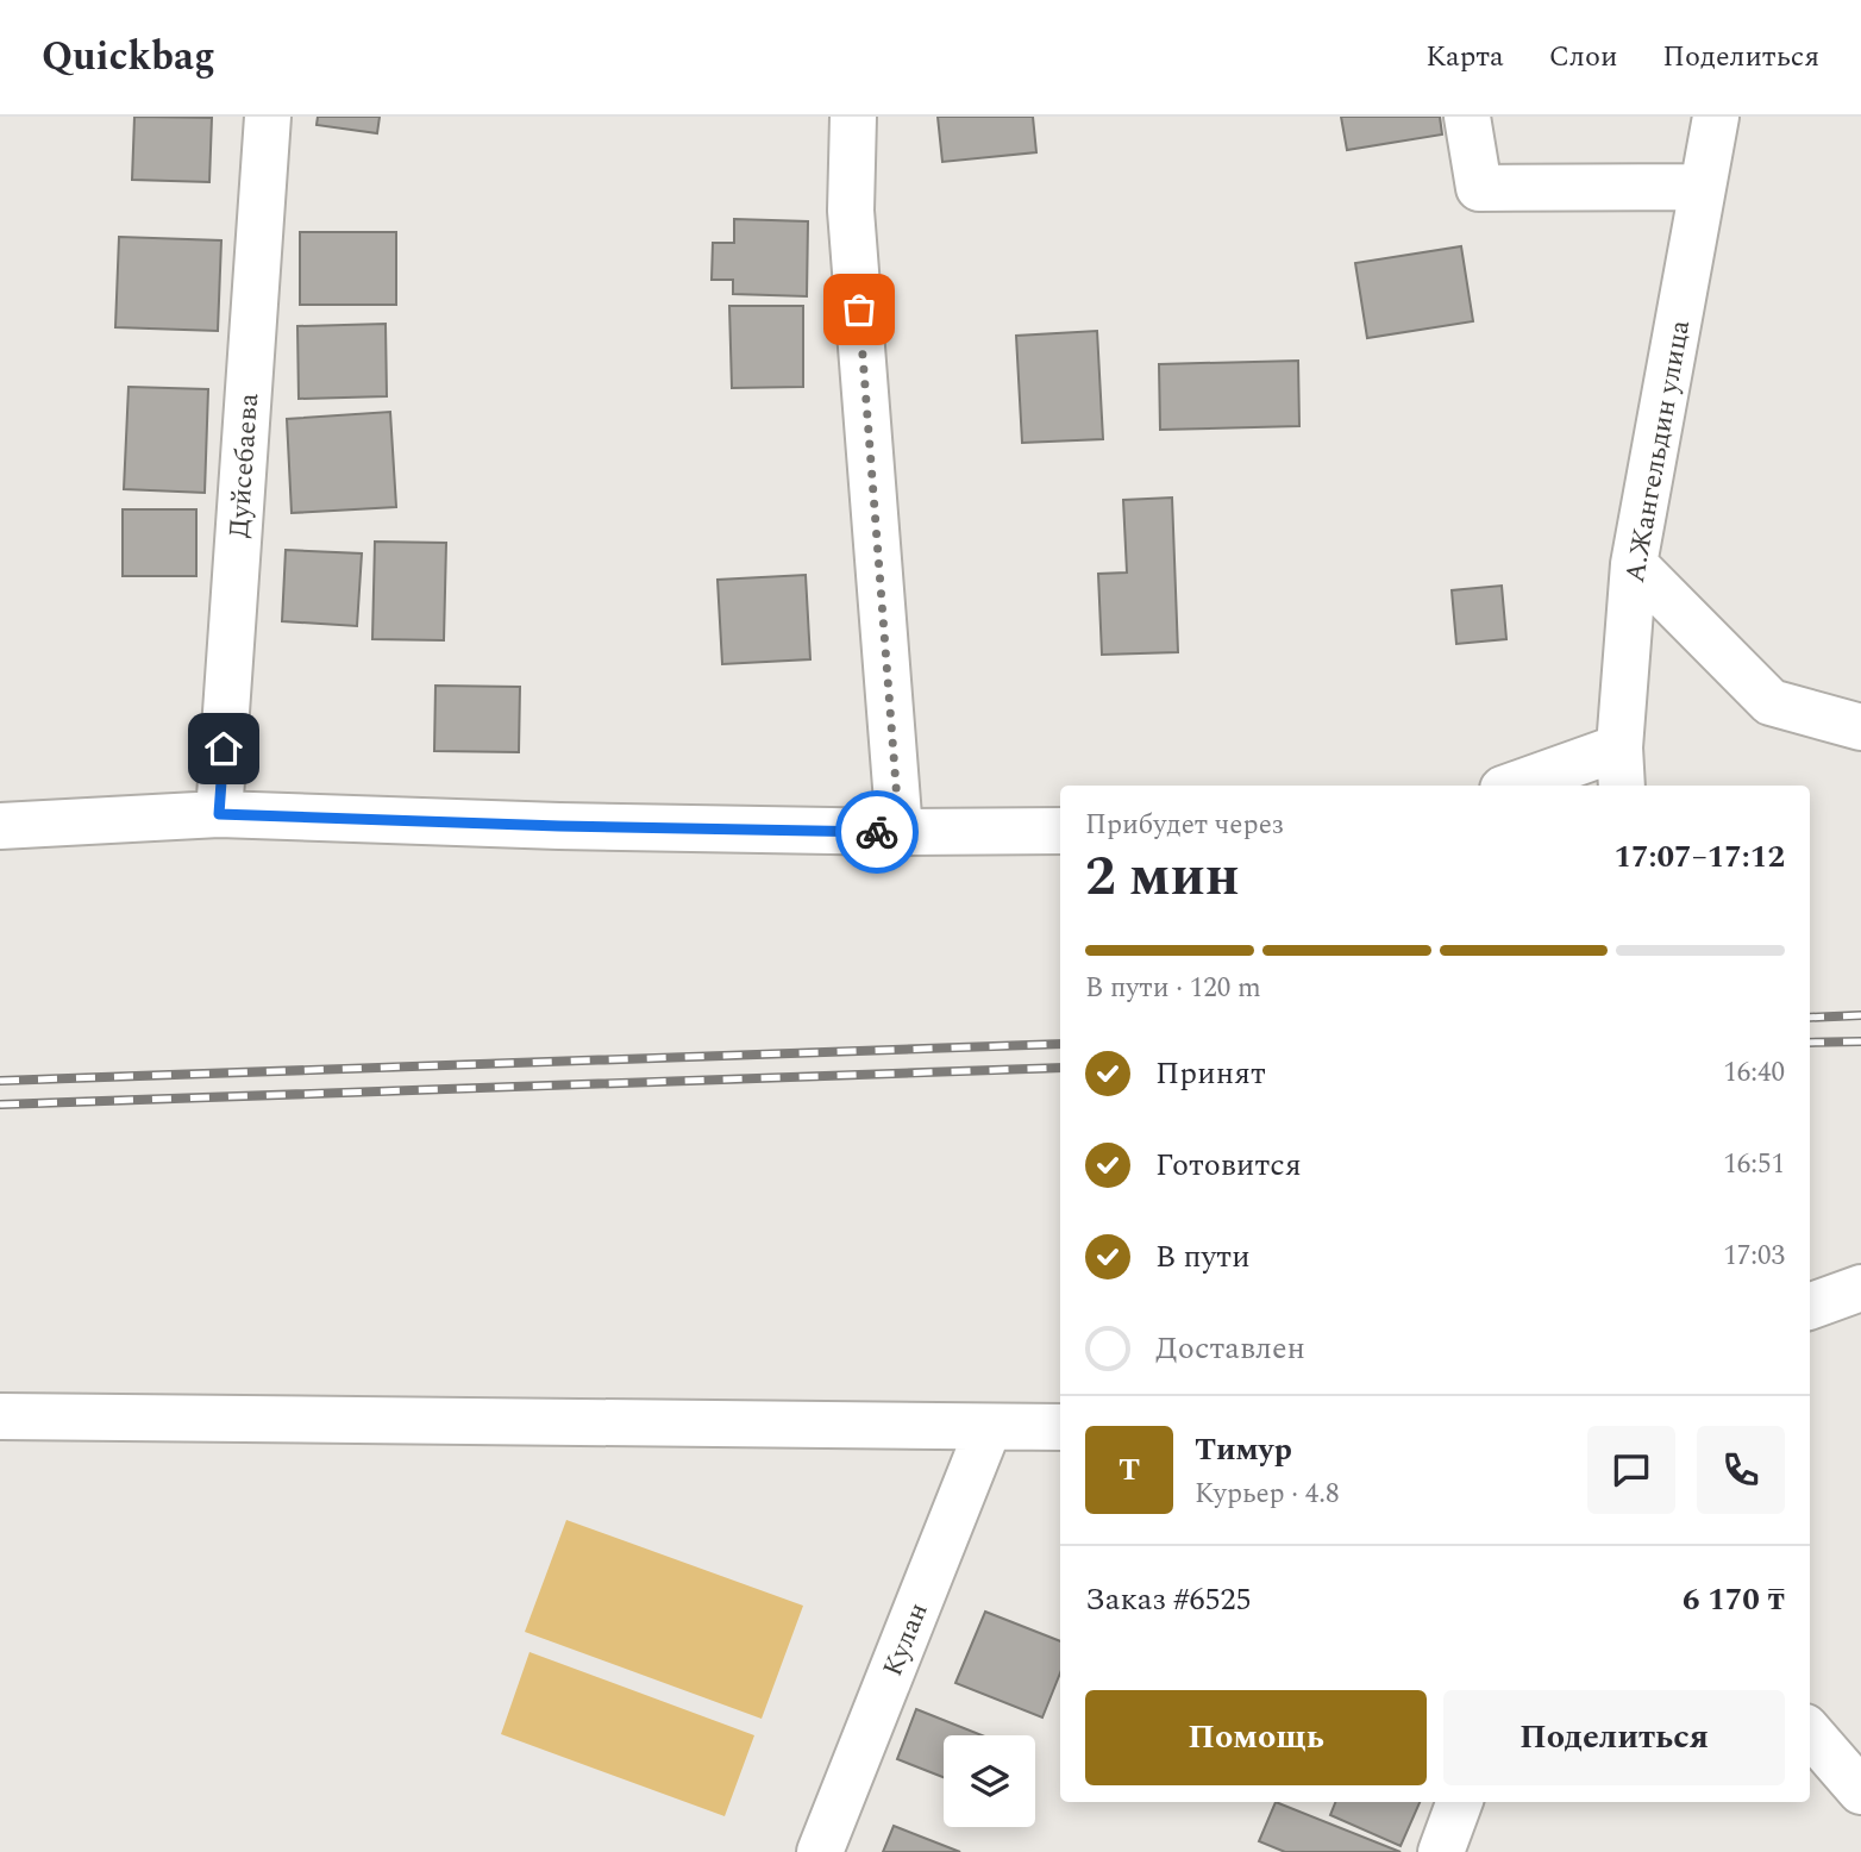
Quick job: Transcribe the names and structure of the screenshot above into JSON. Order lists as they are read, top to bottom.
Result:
{
  "streets": {
    "street": ["А.Жангельдин улица", "Дуйсебаева", "Кулан"]
  },
  "page": {
    "header": "Quickbag",
    "nav": ["Карта", "Слои", "Поделиться"],
    "heading": ["2 мин", "Прибудет через", "17:07–17:12"],
    "panel": [
      "Тимур",
      "Курьер · 4.8",
      "Заказ #6525",
      "6 170 ₸"
    ],
    "bar": "В пути · 120 m",
    "list": [
      ["Принят", "16:40"],
      ["Готовится", "16:51"],
      ["В пути", "17:03"],
      "Доставлен"
    ],
    "round": "Т",
    "buttons": ["Помощь", "Поделиться"]
  }
}
